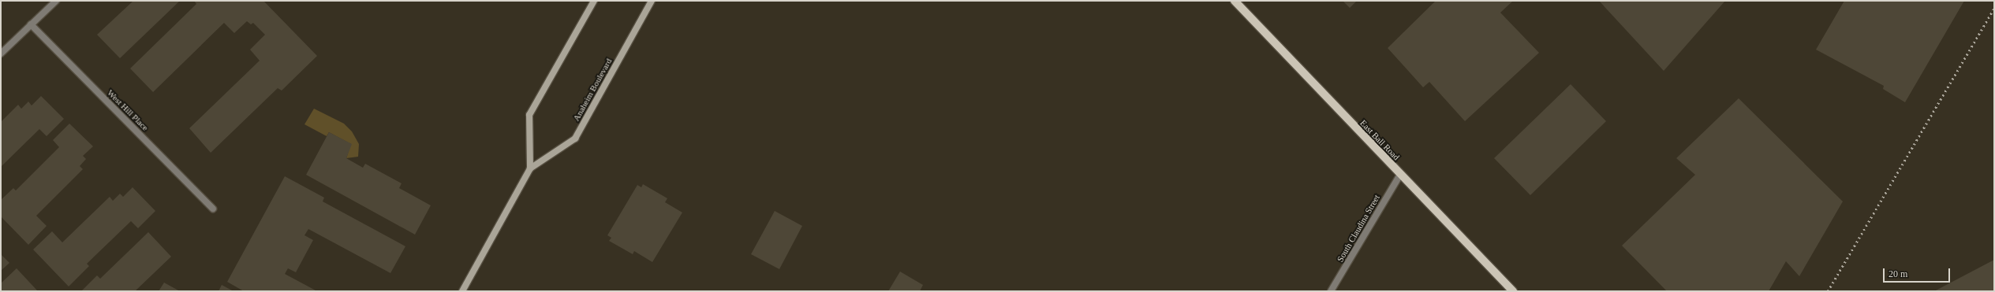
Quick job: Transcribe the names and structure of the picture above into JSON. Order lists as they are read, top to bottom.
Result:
{
  "streets": {
    "main road": ["Anaheim Boulevard", "East Ball Road"],
    "street": ["West Hill Place", "South Claudina Street"]
  },
  "crossings": [
    ["East Ball Road", "South Claudina Street"]
  ],
  "scale_bar": "20 m"
}
